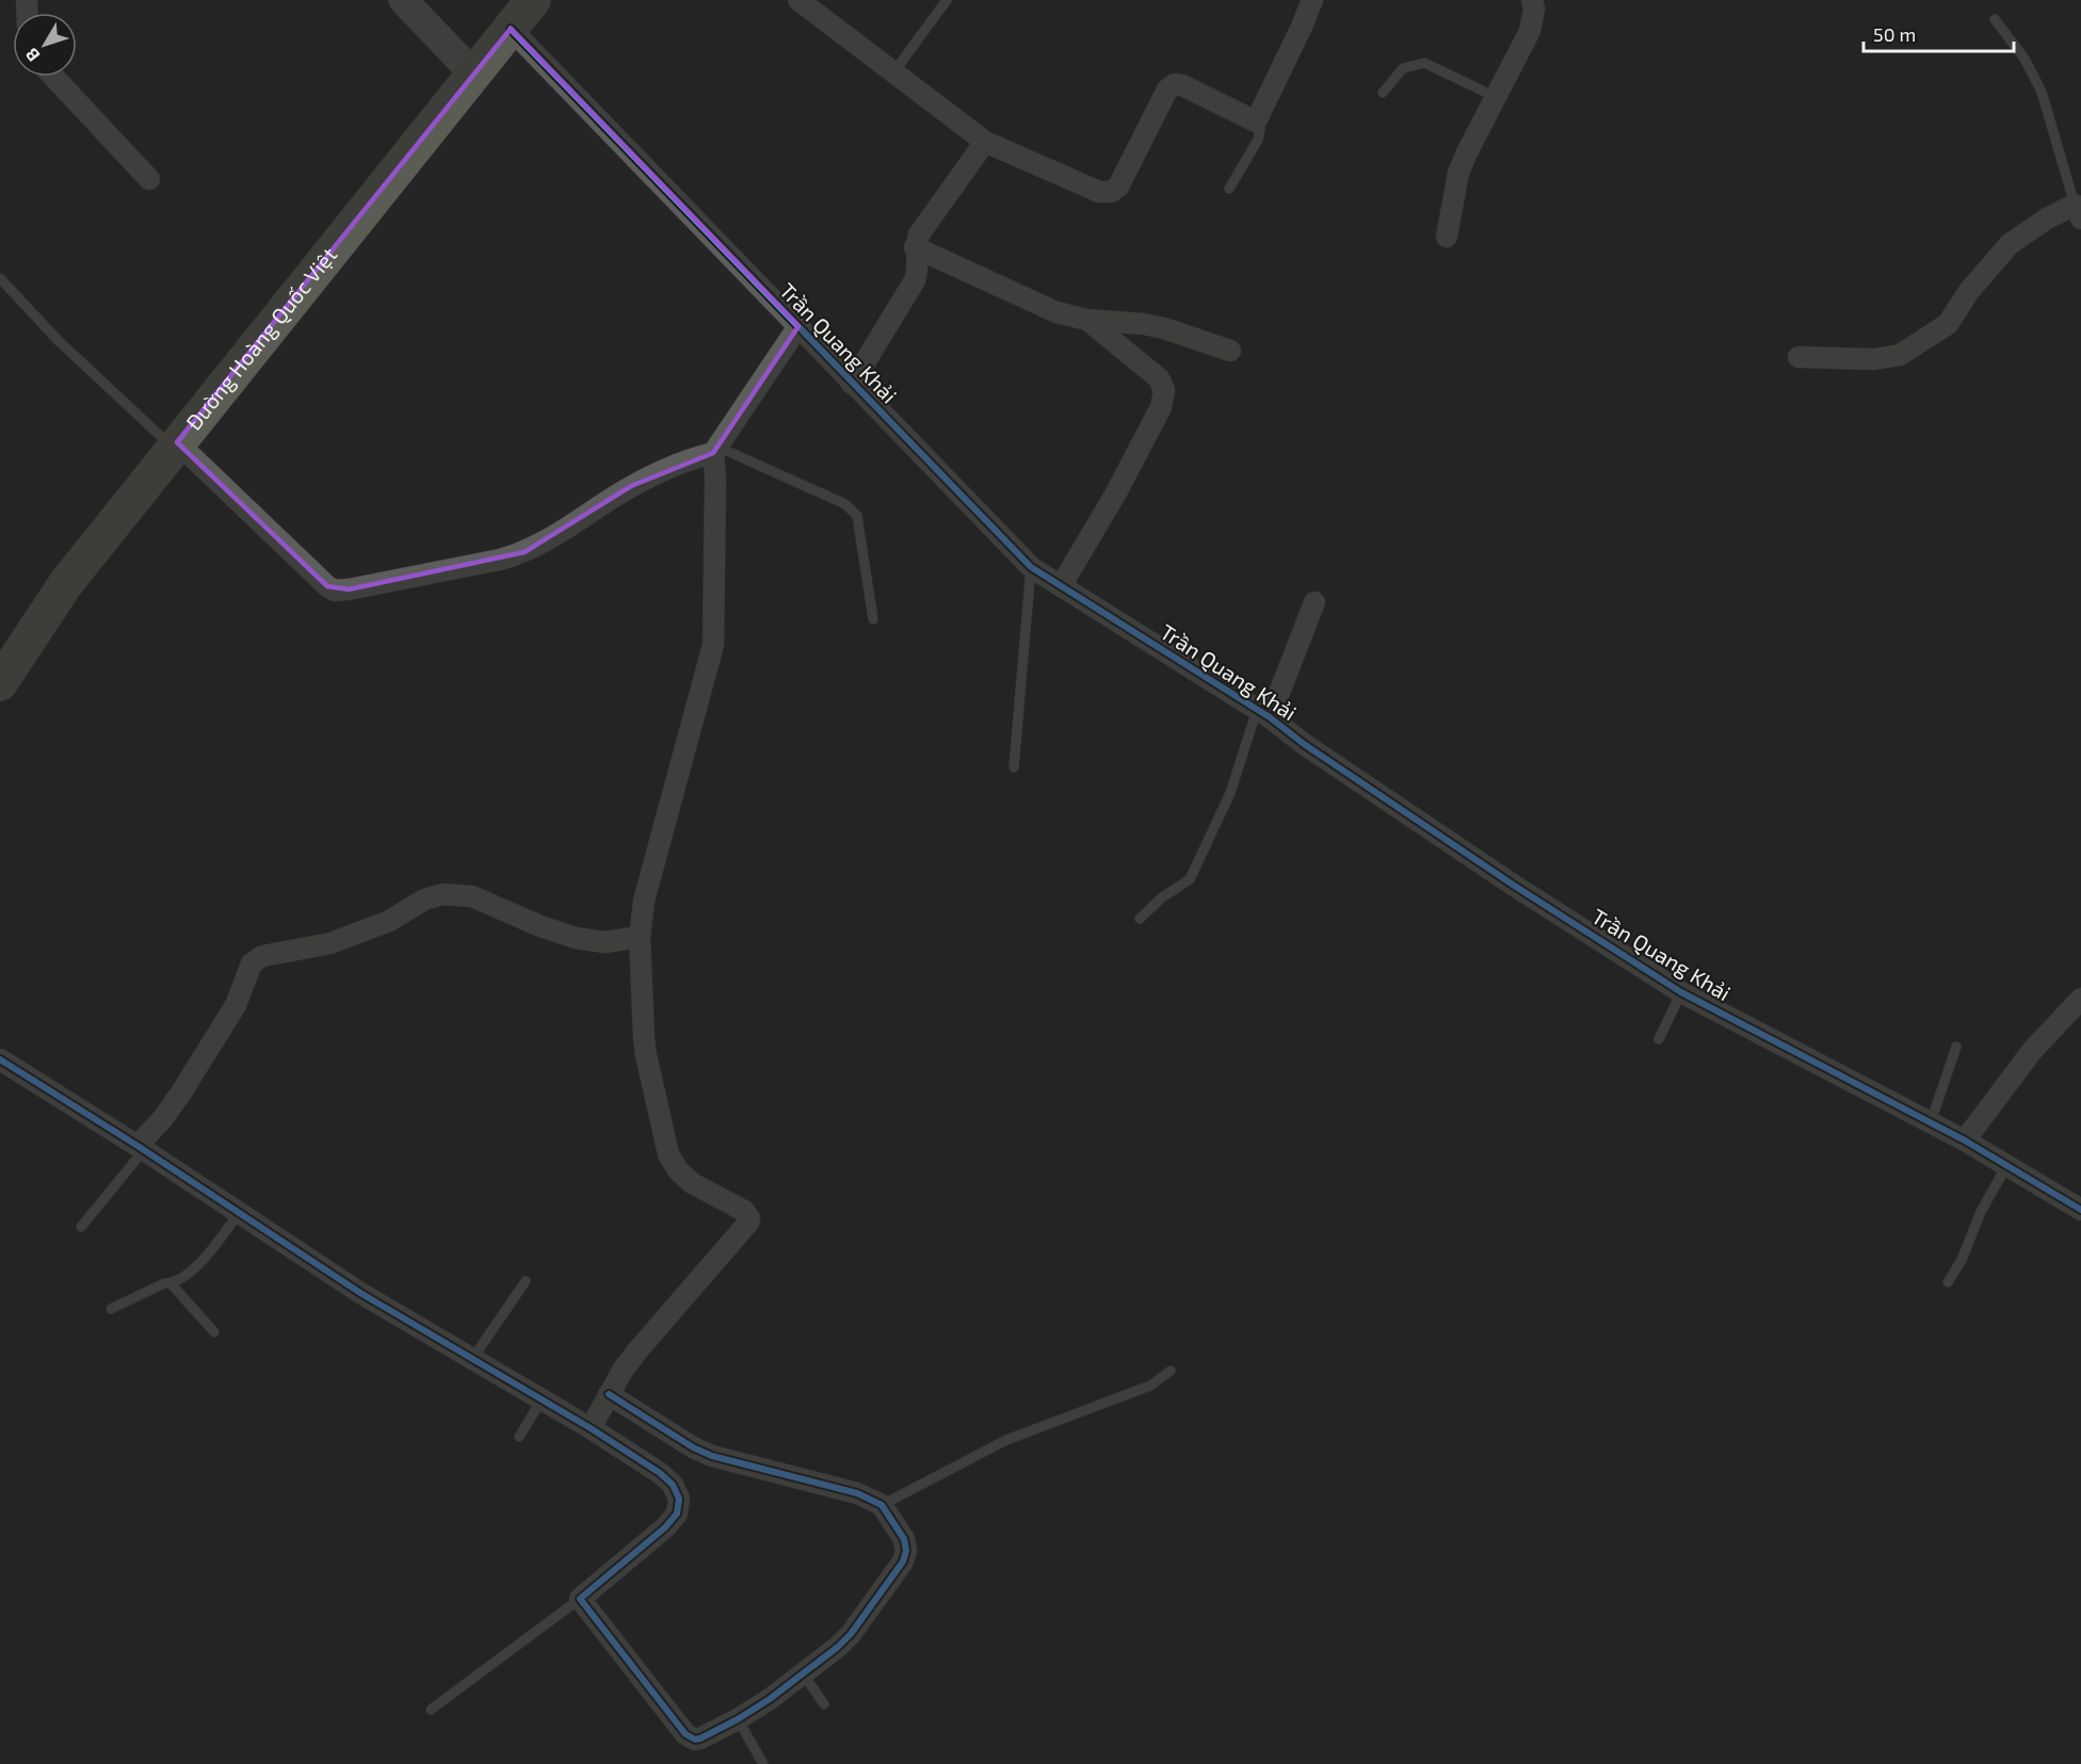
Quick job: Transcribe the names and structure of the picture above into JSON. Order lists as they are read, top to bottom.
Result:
{
  "streets": {
    "highway": ["Đường Hoàng Quốc Việt"],
    "street": ["Trần Quang Khải"]
  },
  "crossings": [
    ["Đường Hoàng Quốc Việt", "Trần Quang Khải"]
  ],
  "scale_bar": "50 m",
  "north": "bottom left"
}
